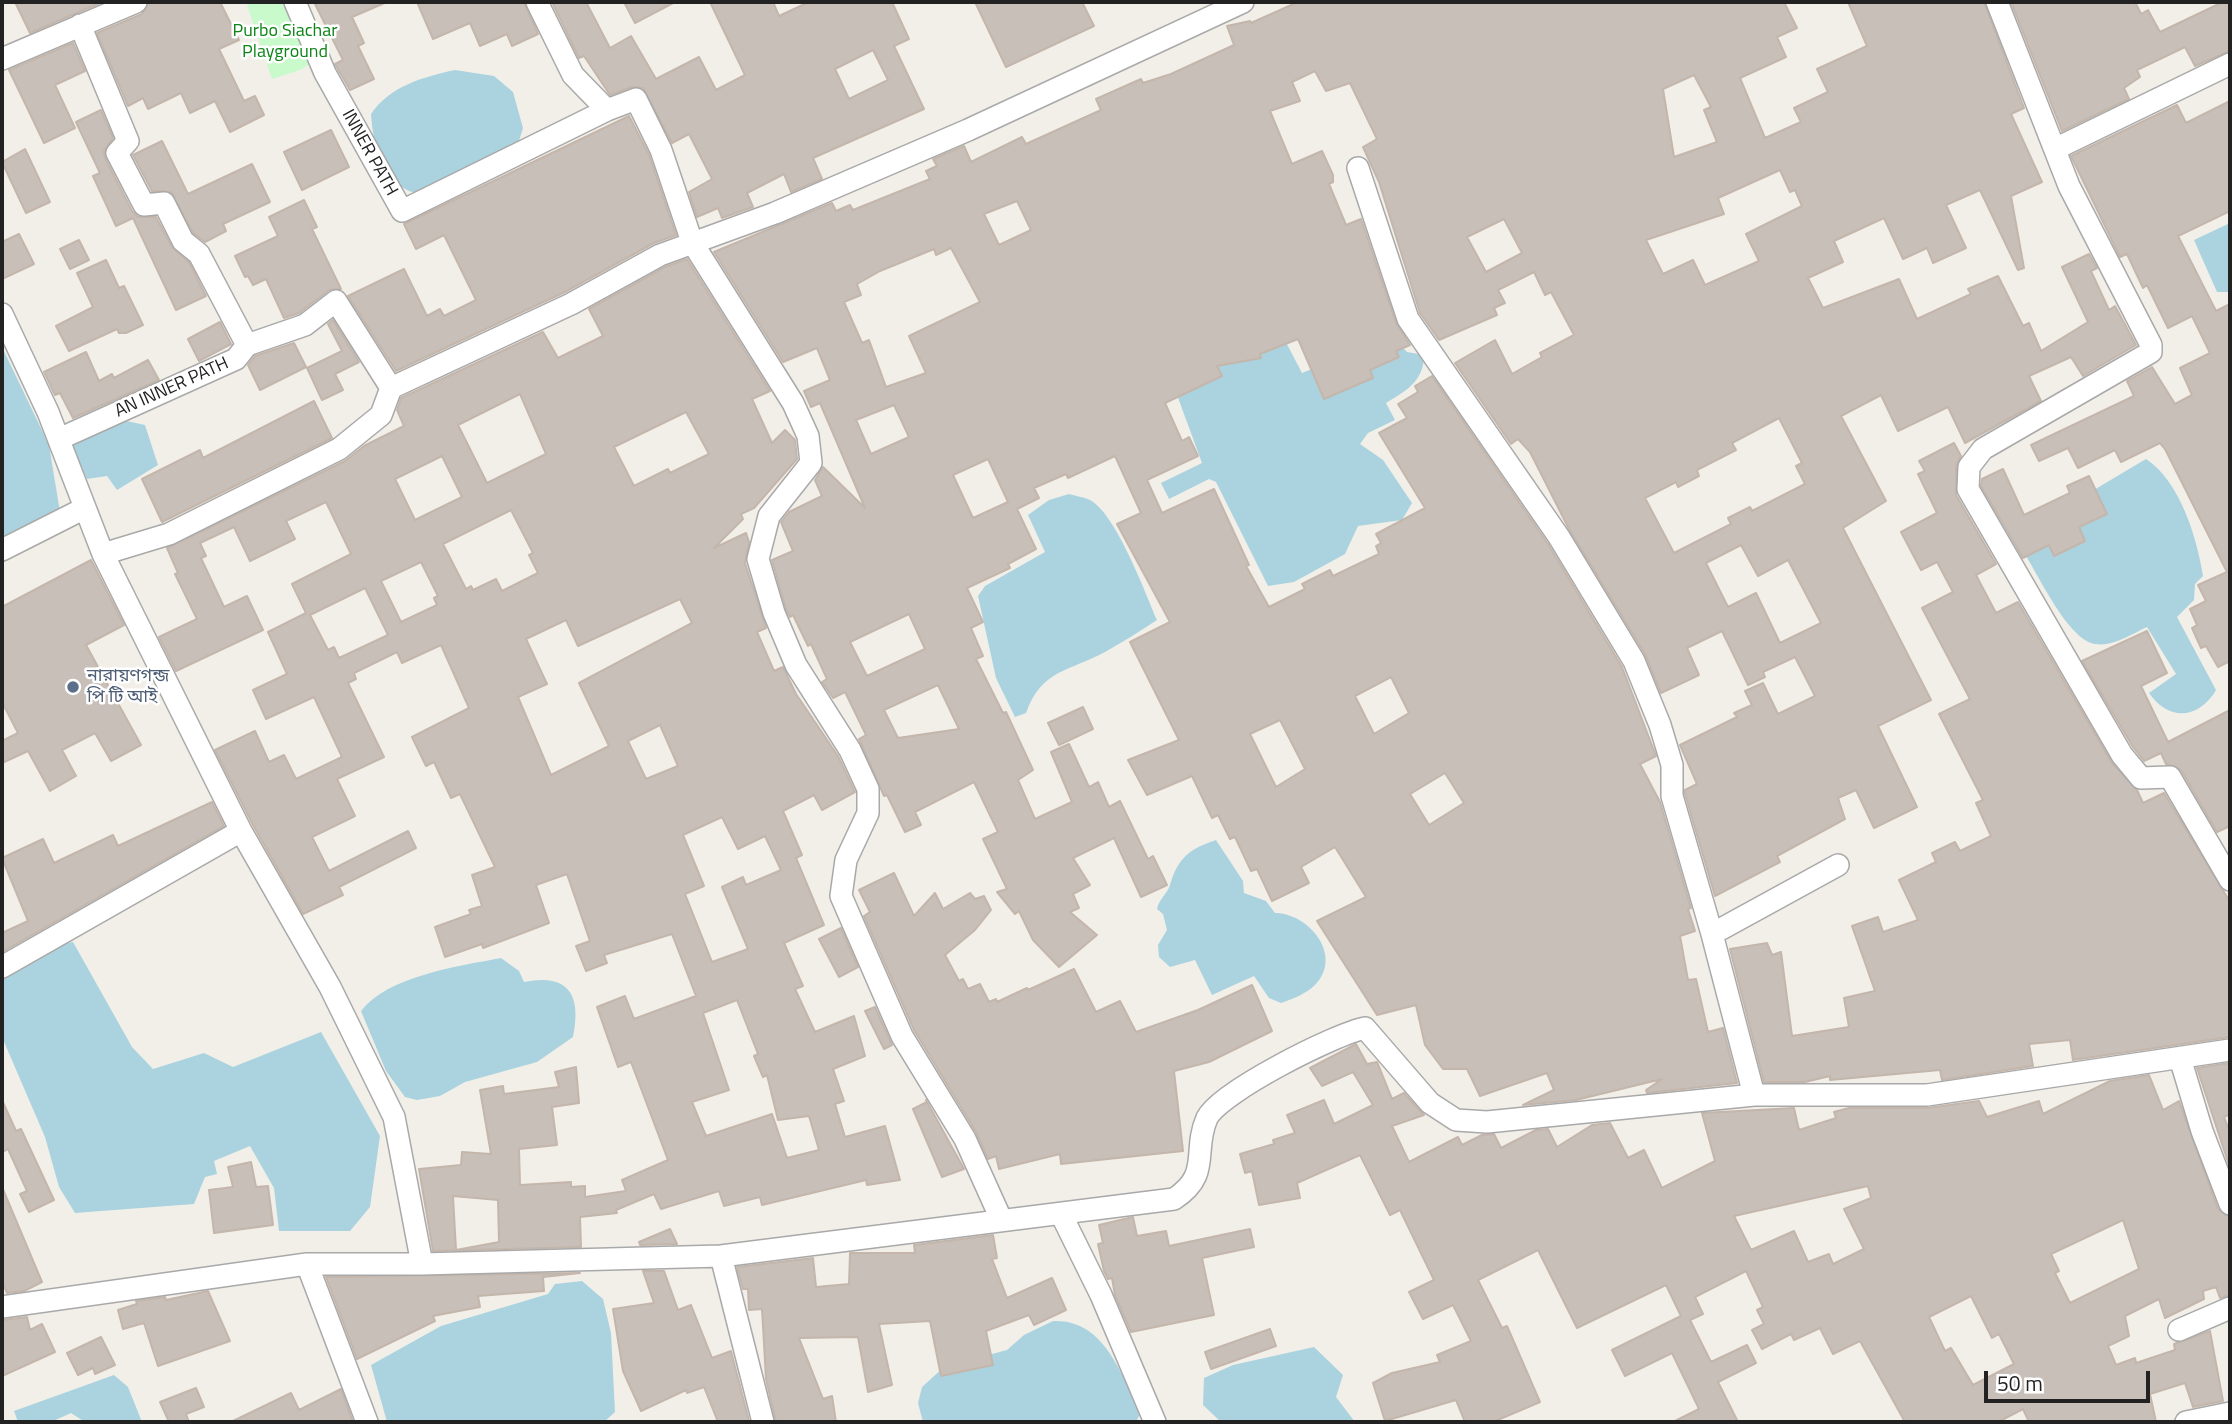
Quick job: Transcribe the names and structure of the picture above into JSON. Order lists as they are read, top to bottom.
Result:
{
  "streets": {
    "street": ["INNER PATH", "AN INNER PATH"]
  },
  "parks": ["Purbo Siachar Playground"],
  "places": ["নারায়ণগন্জ পি টি আই"],
  "scale_bar": "50 m"
}
